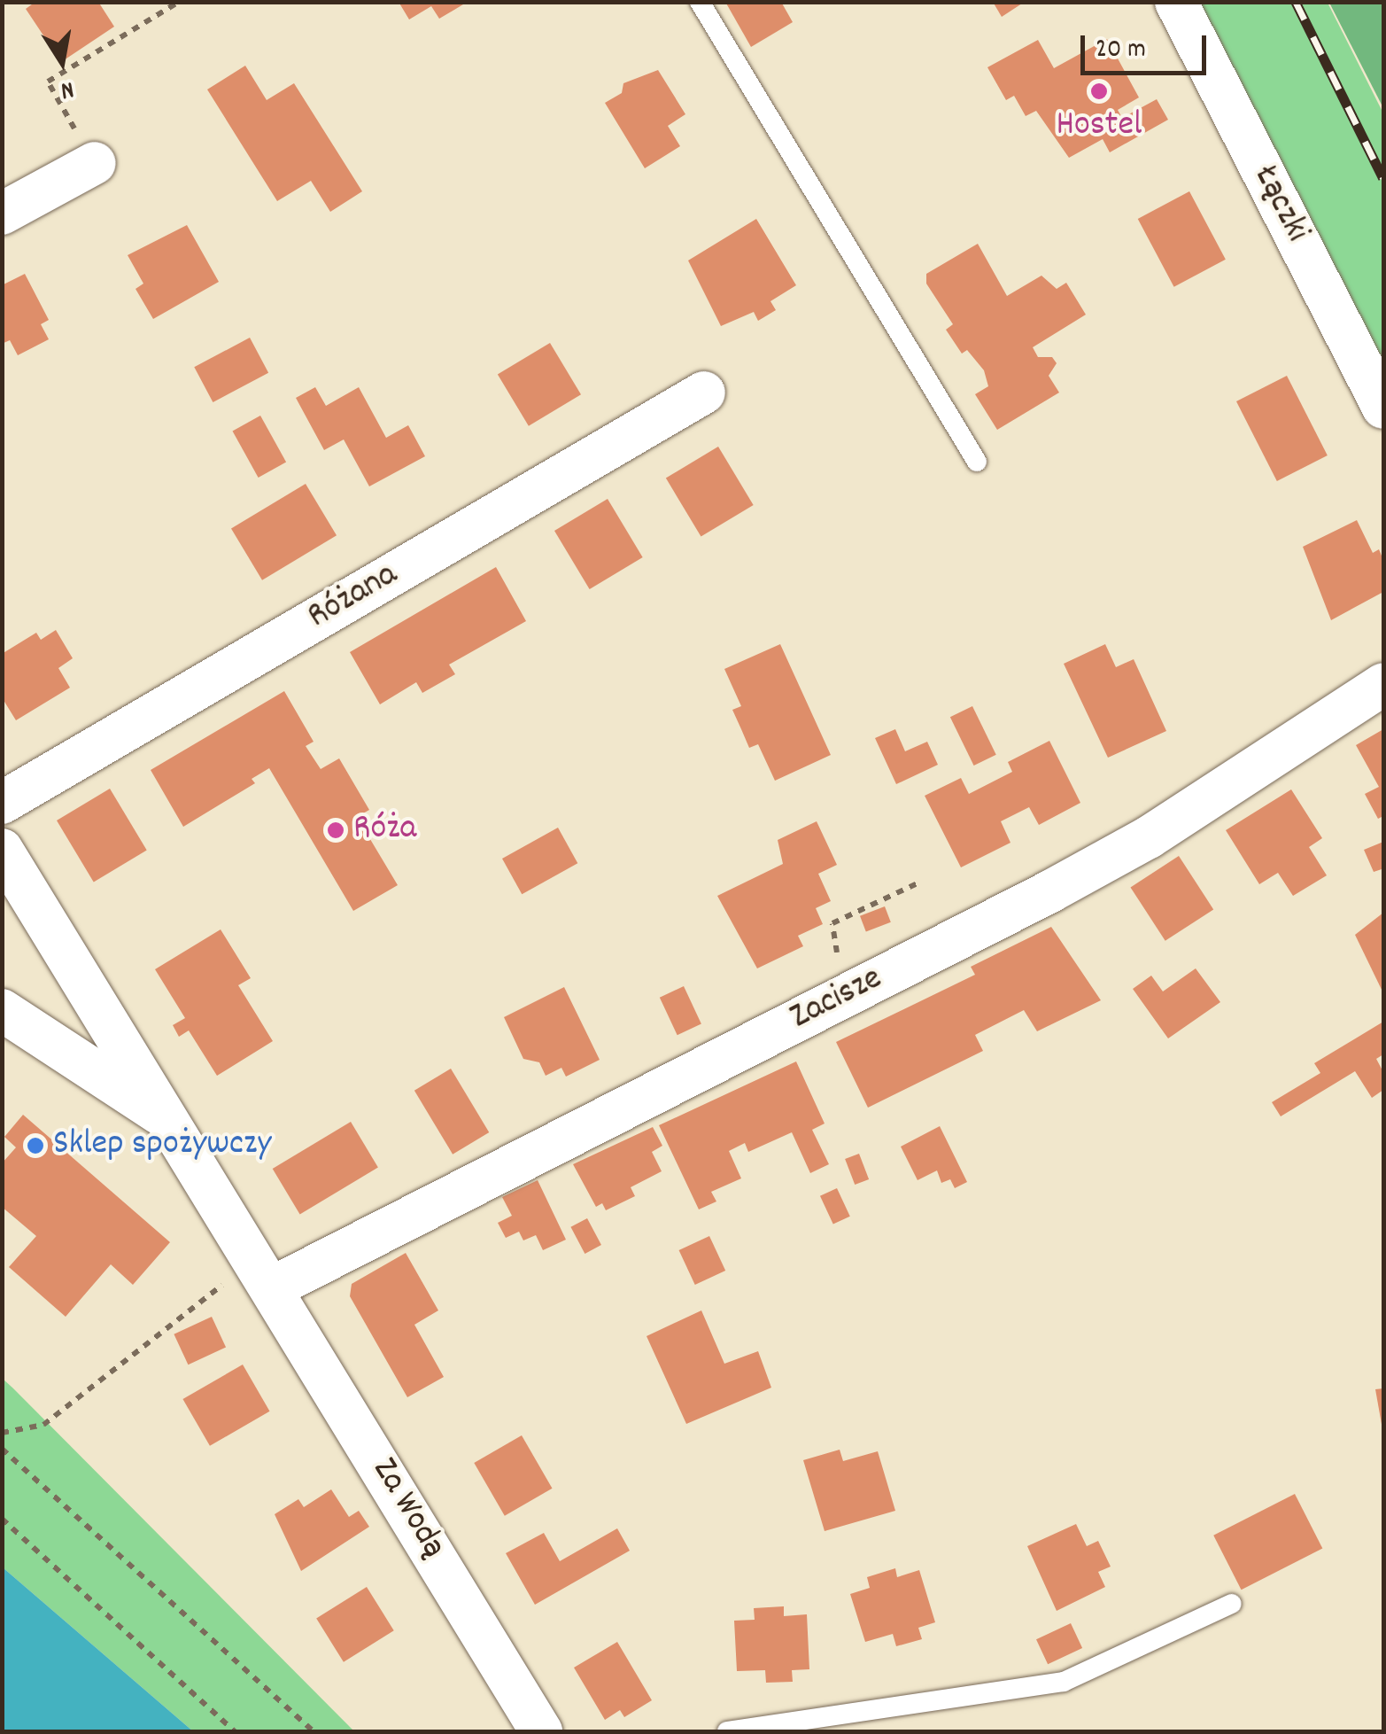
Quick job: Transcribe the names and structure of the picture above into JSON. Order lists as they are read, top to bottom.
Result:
{
  "streets": {
    "street": [
      "Łączki",
      "Różana",
      "Zacisze",
      "Za Wodą"
    ]
  },
  "crossings": [
    ["Zacisze", "Za Wodą"]
  ],
  "places": ["Hostel", "Róża", "Sklep spożywczy"],
  "scale_bar": "20 m",
  "north": "bottom"
}
